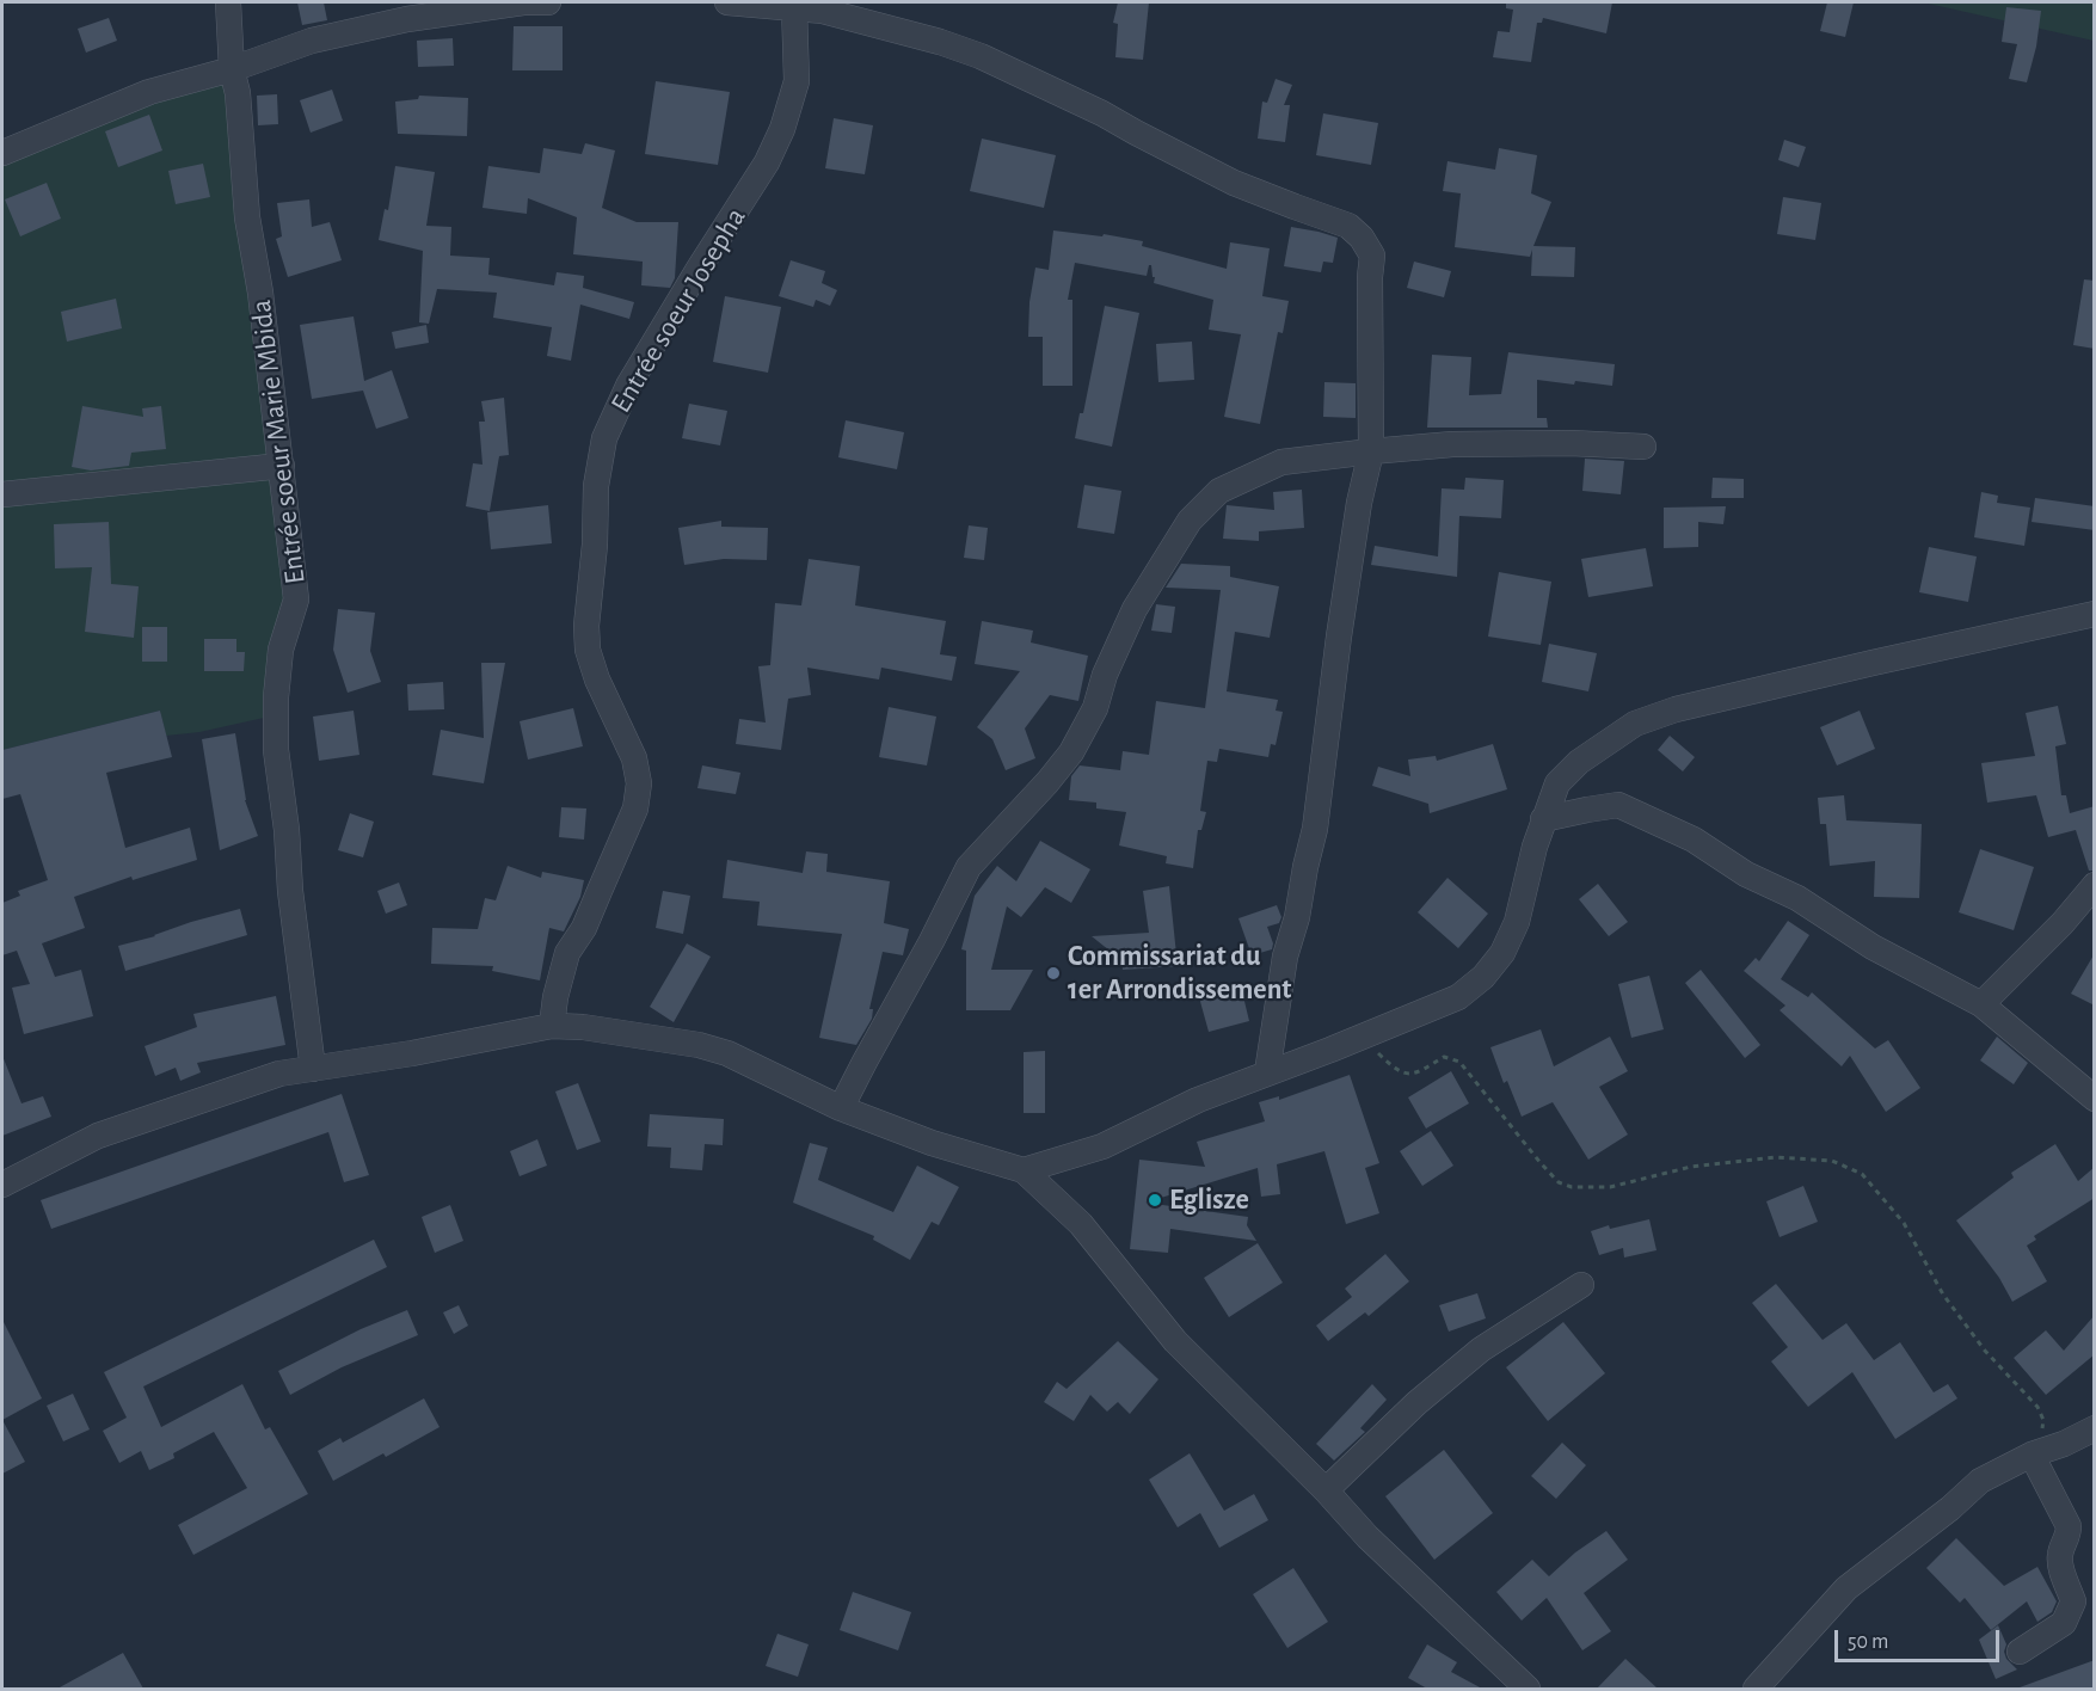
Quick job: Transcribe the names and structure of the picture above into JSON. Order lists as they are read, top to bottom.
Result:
{
  "streets": {
    "street": ["Entrée soeur Josepha", "Entrée soeur Marie Mbida"]
  },
  "places": ["Commissariat du 1er Arrondissement", "Eglisze"],
  "scale_bar": "50 m"
}
